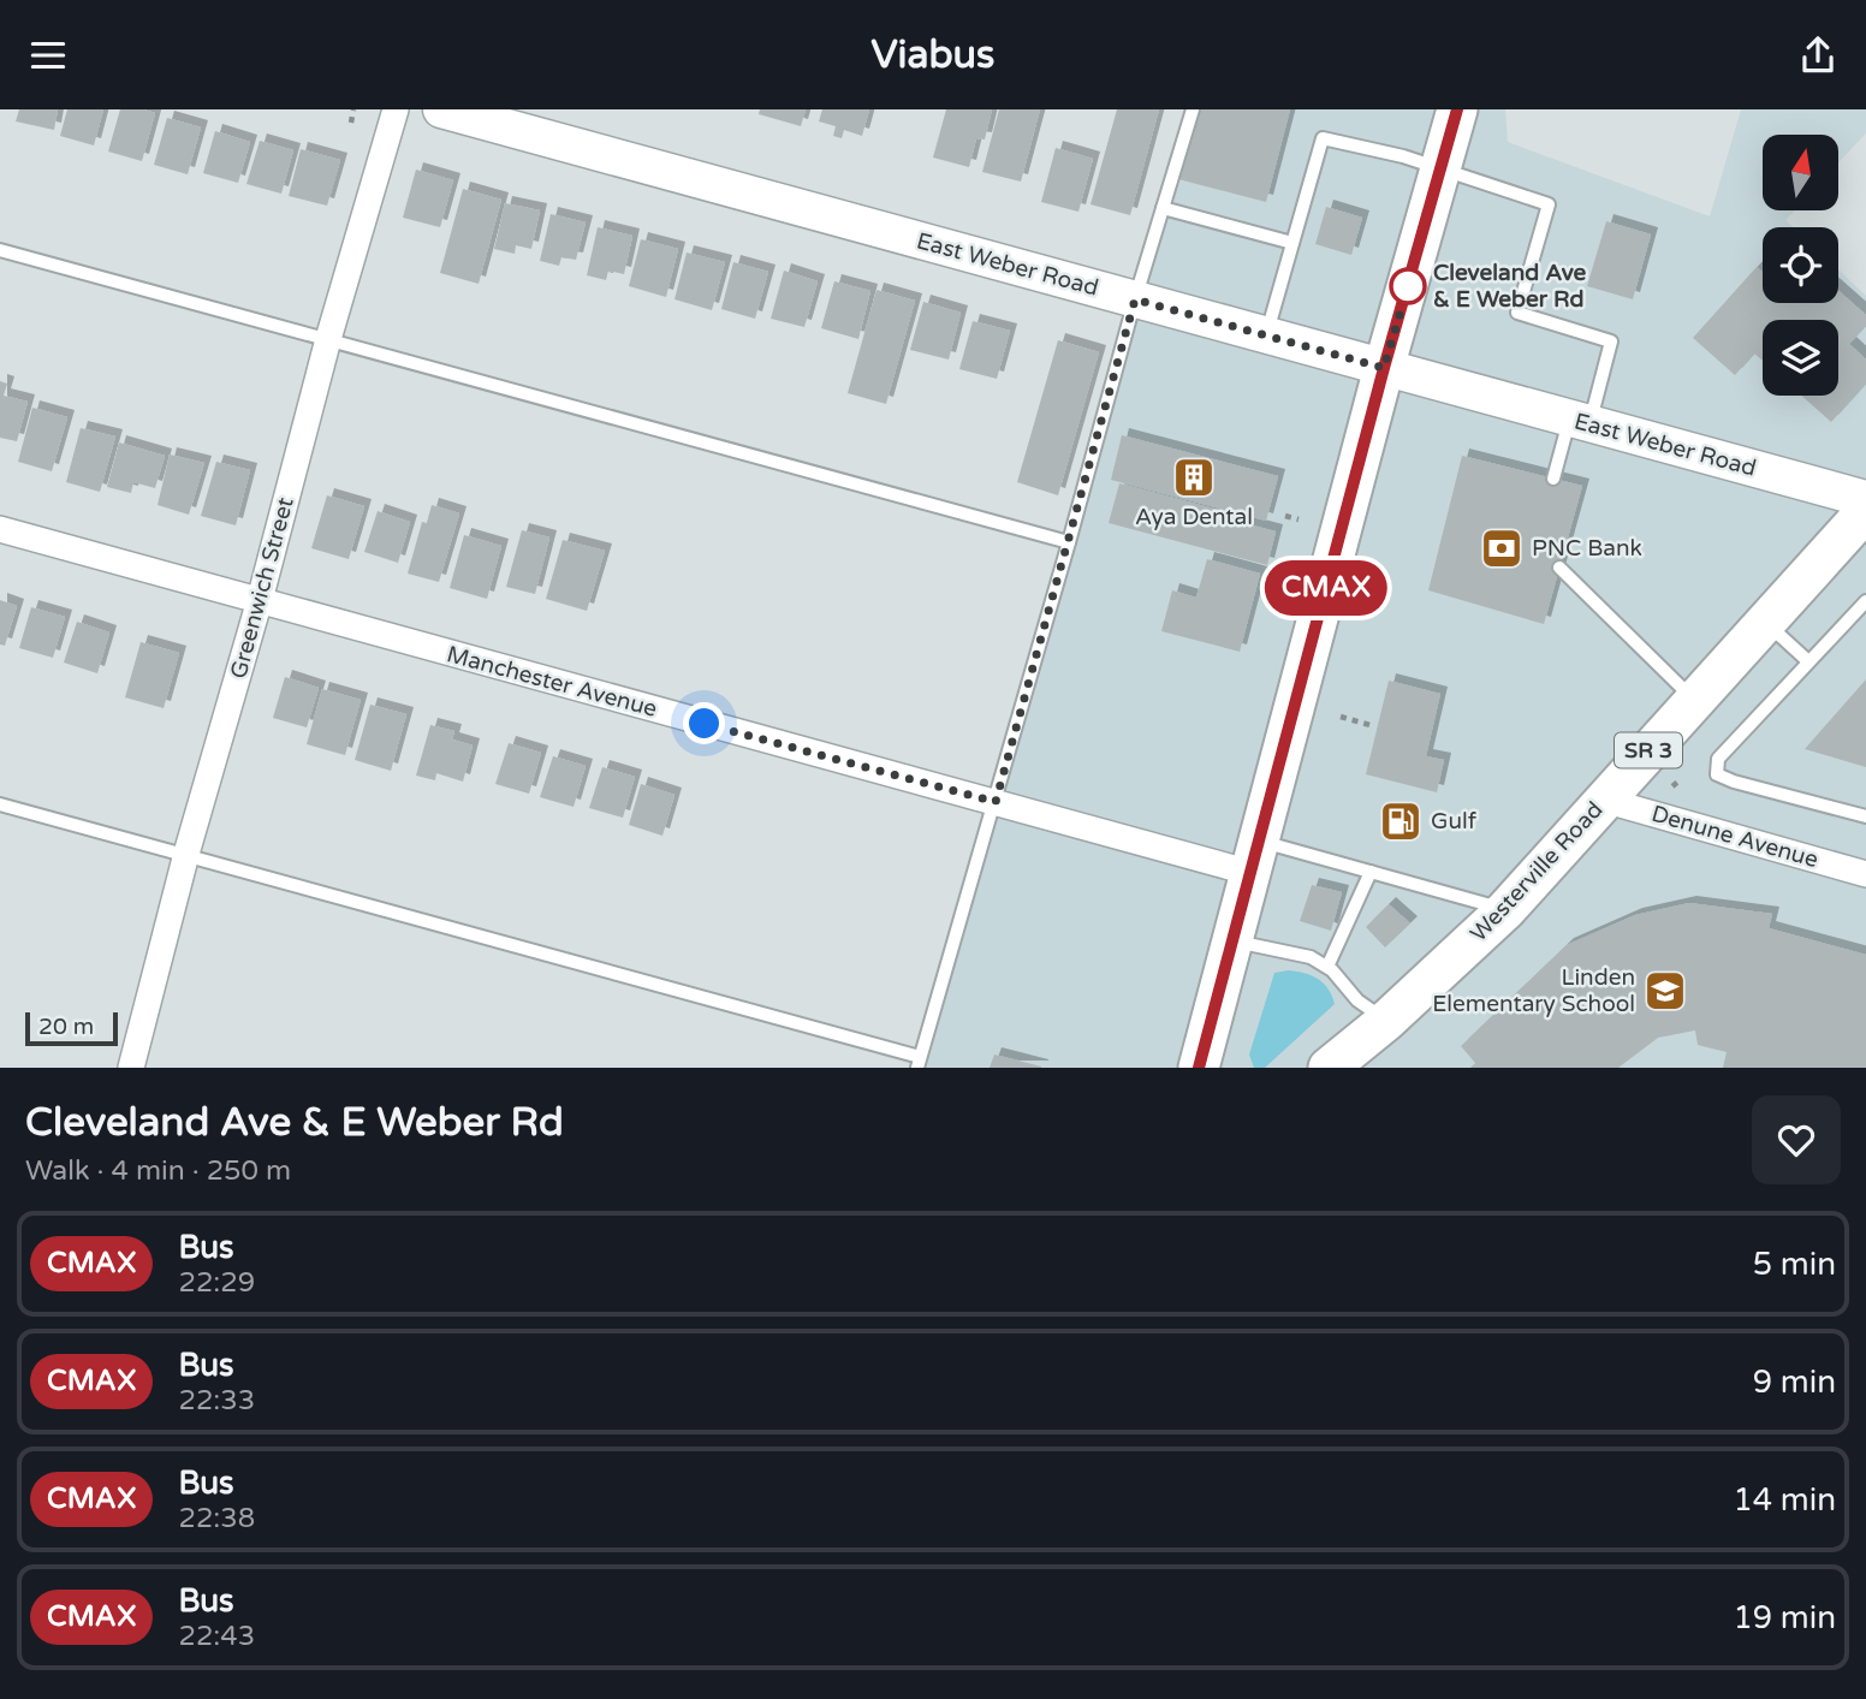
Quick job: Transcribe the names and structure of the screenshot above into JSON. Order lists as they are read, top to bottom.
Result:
{
  "streets": {
    "main road": ["SR 3", "Westerville Road"],
    "street": [
      "East Weber Road",
      "Greenwich Street",
      "Manchester Avenue",
      "Denune Avenue"
    ]
  },
  "crossings": [
    ["East Weber Road", "Westerville Road"],
    ["Greenwich Street", "Manchester Avenue"],
    ["Denune Avenue", "Westerville Road"]
  ],
  "places": {
    "other": ["Cleveland Ave & E Weber Rd"],
    "building": ["Aya Dental"],
    "bank": ["PNC Bank"],
    "fuel station": ["Gulf"],
    "school or university": ["Linden Elementary School"]
  },
  "lines": ["bus line CMAX"],
  "scale_bar": "20 m",
  "north": "top",
  "page": {
    "header": "Viabus",
    "on_map": "CMAX",
    "scale": "20 m",
    "heading": ["Cleveland Ave & E Weber Rd", "Walk · 4 min · 250 m"],
    "list": [
      {
        "mark": "CMAX",
        "name": "Bus",
        "note": "22:29",
        "value": "5 min"
      },
      {
        "mark": "CMAX",
        "name": "Bus",
        "note": "22:33",
        "value": "9 min"
      },
      {
        "mark": "CMAX",
        "name": "Bus",
        "note": "22:38",
        "value": "14 min"
      },
      {
        "mark": "CMAX",
        "name": "Bus",
        "note": "22:43",
        "value": "19 min"
      }
    ]
  }
}
